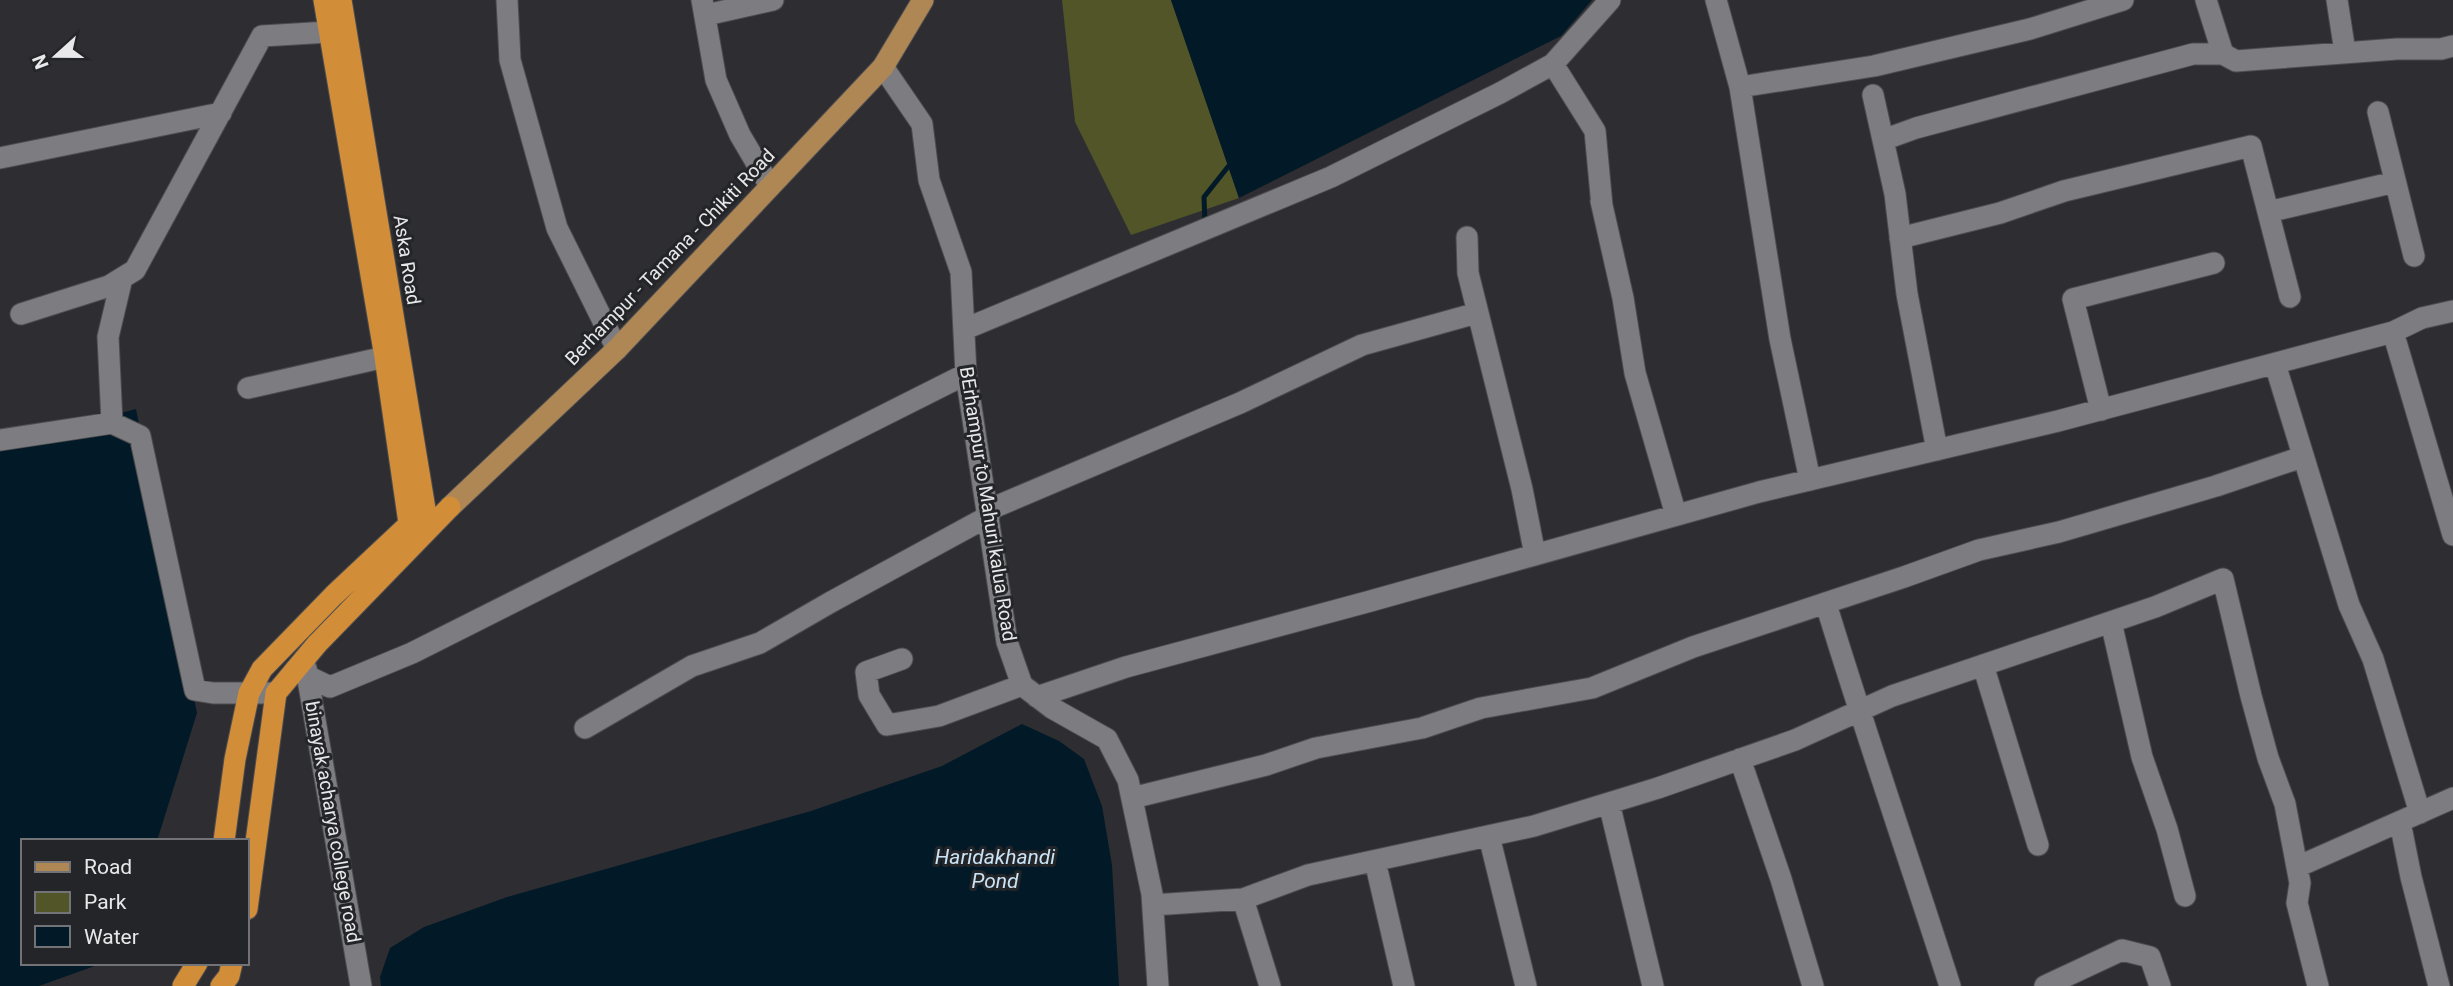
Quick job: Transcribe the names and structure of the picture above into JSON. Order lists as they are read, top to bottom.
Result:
{
  "streets": {
    "highway": ["Aska Road"],
    "main road": ["Berhampur - Tamana - Chikiti Road"],
    "street": ["BErhampur to Mahuri kalua Road", "binayak acharya college road"]
  },
  "crossings": [
    ["Berhampur - Tamana - Chikiti Road", "BErhampur to Mahuri kalua Road"]
  ],
  "water": ["Haridakhandi Pond"],
  "legend": ["Road", "Park", "Water"],
  "north": "left"
}
